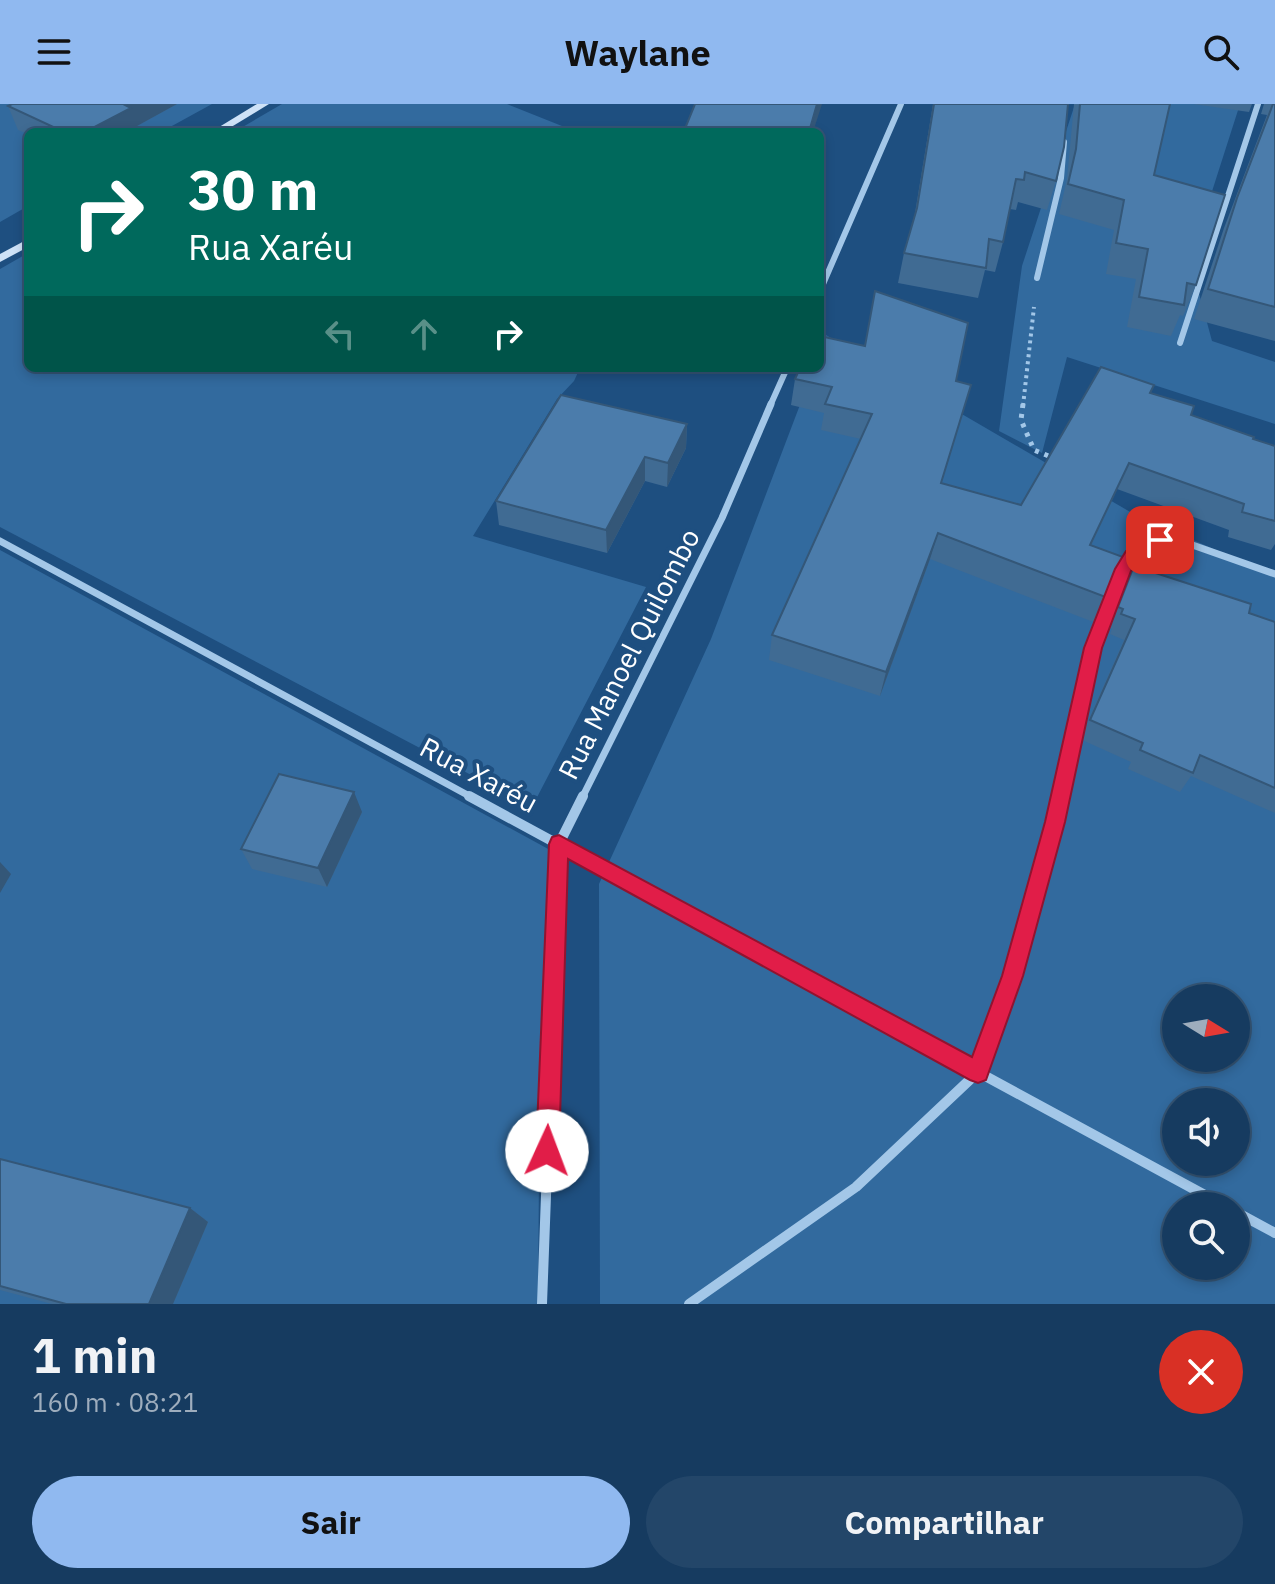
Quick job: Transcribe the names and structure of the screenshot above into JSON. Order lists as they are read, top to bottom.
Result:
{
  "streets": {
    "street": ["Rua Manoel Quilombo", "Rua Xaréu"]
  },
  "crossings": [
    ["Rua Manoel Quilombo", "Rua Xaréu"]
  ],
  "north": "right",
  "page": {
    "header": "Waylane",
    "turn": ["30 m", "Rua Xaréu"],
    "heading": ["1 min", "160 m · 08:21"],
    "buttons": ["Sair", "Compartilhar"]
  }
}
